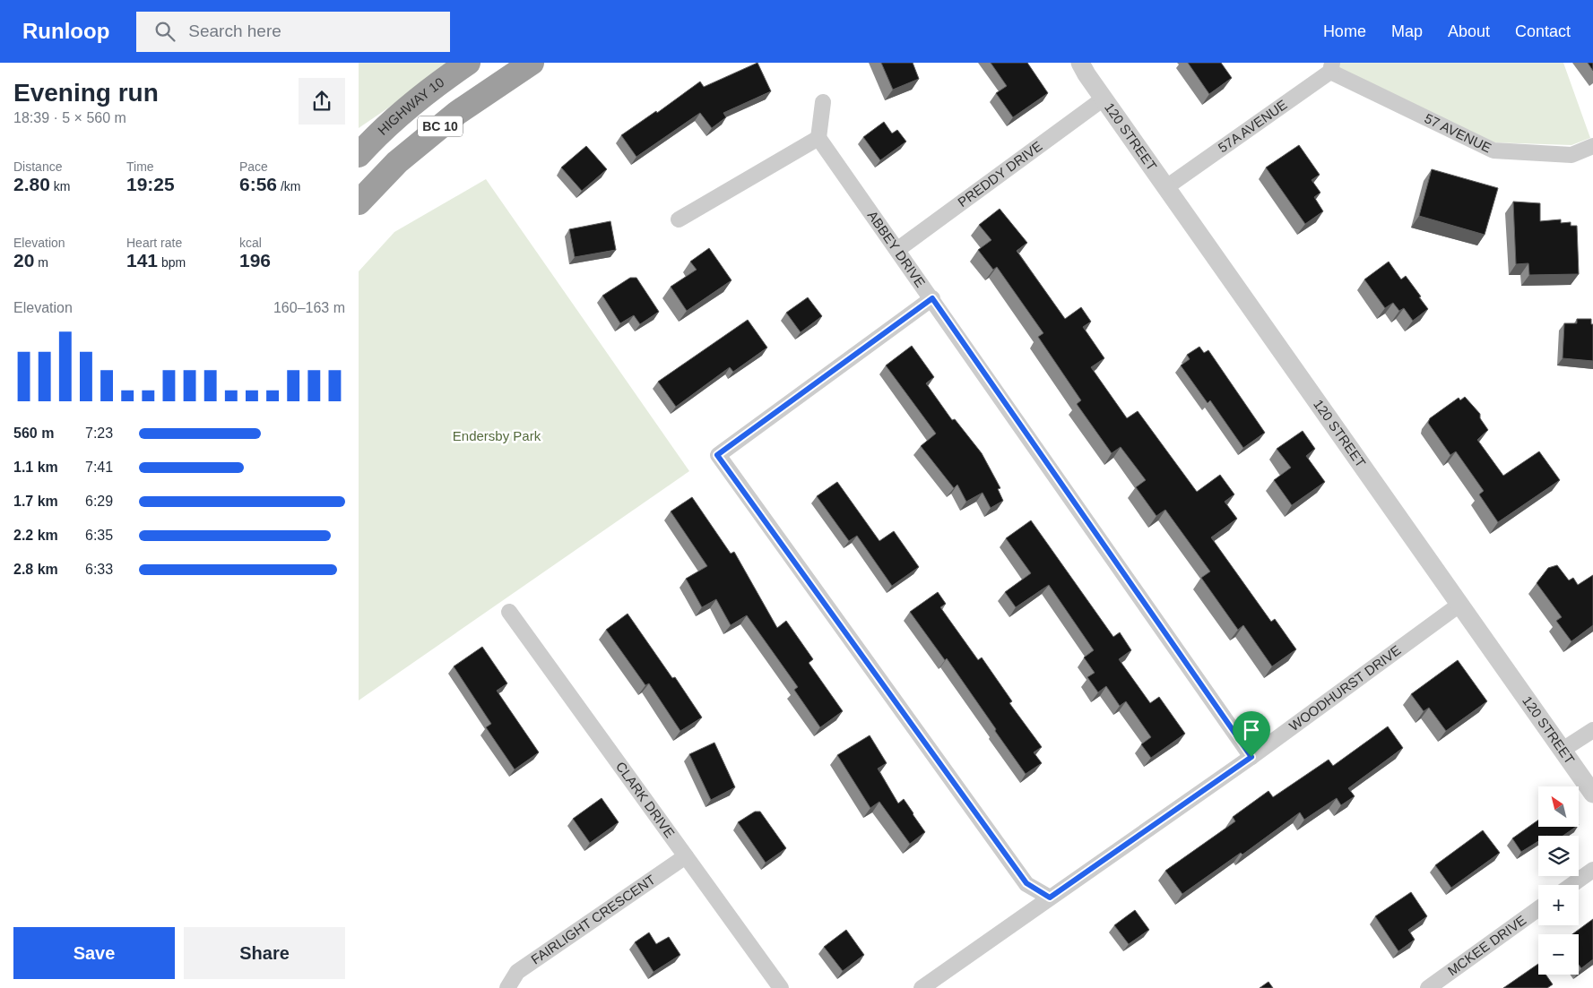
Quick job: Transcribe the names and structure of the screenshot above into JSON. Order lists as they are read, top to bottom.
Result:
{
  "streets": {
    "highway": ["HIGHWAY 10", "BC 10"],
    "street": [
      "57A AVENUE",
      "57 AVENUE",
      "120 STREET",
      "PREDDY DRIVE",
      "ABBEY DRIVE",
      "WOODHURST DRIVE",
      "CLARK DRIVE",
      "FAIRLIGHT CRESCENT",
      "MCKEE DRIVE"
    ]
  },
  "crossings": [
    ["57A AVENUE", "57 AVENUE"],
    ["57A AVENUE", "120 STREET"],
    ["120 STREET", "PREDDY DRIVE"],
    ["120 STREET", "WOODHURST DRIVE"],
    ["PREDDY DRIVE", "ABBEY DRIVE"],
    ["ABBEY DRIVE", "WOODHURST DRIVE"],
    ["CLARK DRIVE", "FAIRLIGHT CRESCENT"]
  ],
  "parks": ["Endersby Park"],
  "north": "top left",
  "page": {
    "header": "Runloop",
    "search": "Search here",
    "nav": [
      "Home",
      "Map",
      "About",
      "Contact"
    ],
    "heading": ["Evening run", "18:39 · 5 × 560 m"],
    "stats": [
      ["Distance", "2.80 km"],
      ["Time", "19:25"],
      ["Pace", "6:56 /km"],
      ["Elevation", "20 m"],
      ["Heart rate", "141 bpm"],
      ["kcal", "196"]
    ],
    "chart": ["Elevation", "160–163 m"],
    "list": [
      {
        "name": "560 m",
        "note": "7:23"
      },
      {
        "name": "1.1 km",
        "note": "7:41"
      },
      {
        "name": "1.7 km",
        "note": "6:29"
      },
      {
        "name": "2.2 km",
        "note": "6:35"
      },
      {
        "name": "2.8 km",
        "note": "6:33"
      }
    ],
    "map_buttons": ["+", "−"],
    "buttons": ["Save", "Share"]
  }
}
